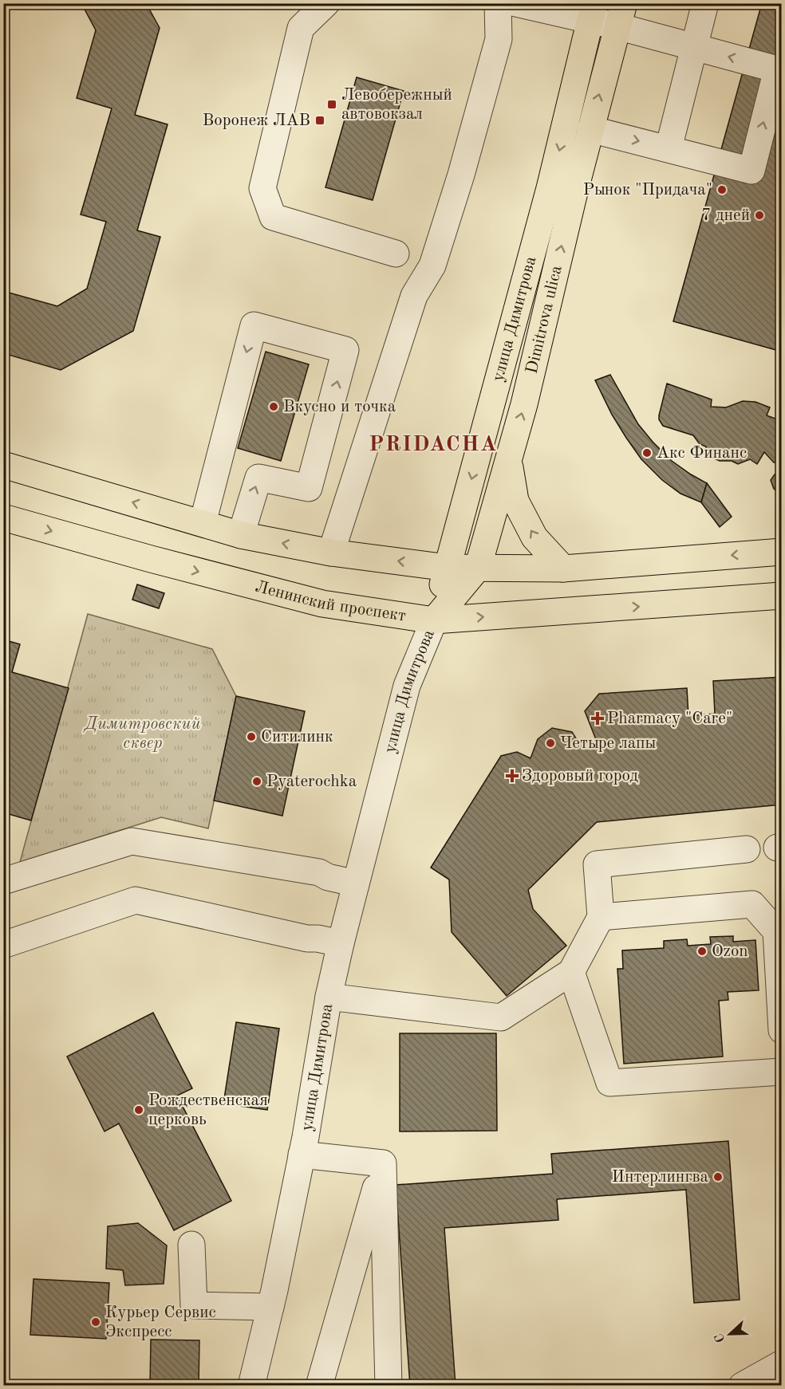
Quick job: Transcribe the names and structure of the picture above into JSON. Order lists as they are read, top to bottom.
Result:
{
  "streets": {
    "main road": ["улица Димитрова", "Dimitrova ulica", "Ленинский проспект"]
  },
  "crossings": [
    ["улица Димитрова", "Dimitrova ulica"],
    ["улица Димитрова", "Ленинский проспект"],
    ["Dimitrova ulica", "Ленинский проспект"]
  ],
  "one_way": ["улица Димитрова", "Dimitrova ulica"],
  "districts": ["PRIDACHA"],
  "parks": ["Димитровский сквер"],
  "places": {
    "transit": ["Левобережный автовокзал", "Воронеж ЛАВ"],
    "other": [
      "Рынок \"Придача\"",
      "7 дней",
      "Вкусно и точка",
      "Акс Финанс",
      "Ситилинк",
      "Четыре лапы",
      "Pyaterochka",
      "Ozon",
      "Рождественская церковь",
      "Интерлингва",
      "Курьер Сервис Экспресс"
    ],
    "health": ["Pharmacy \"Care\"", "Здоровый город"]
  },
  "north": "left"
}
